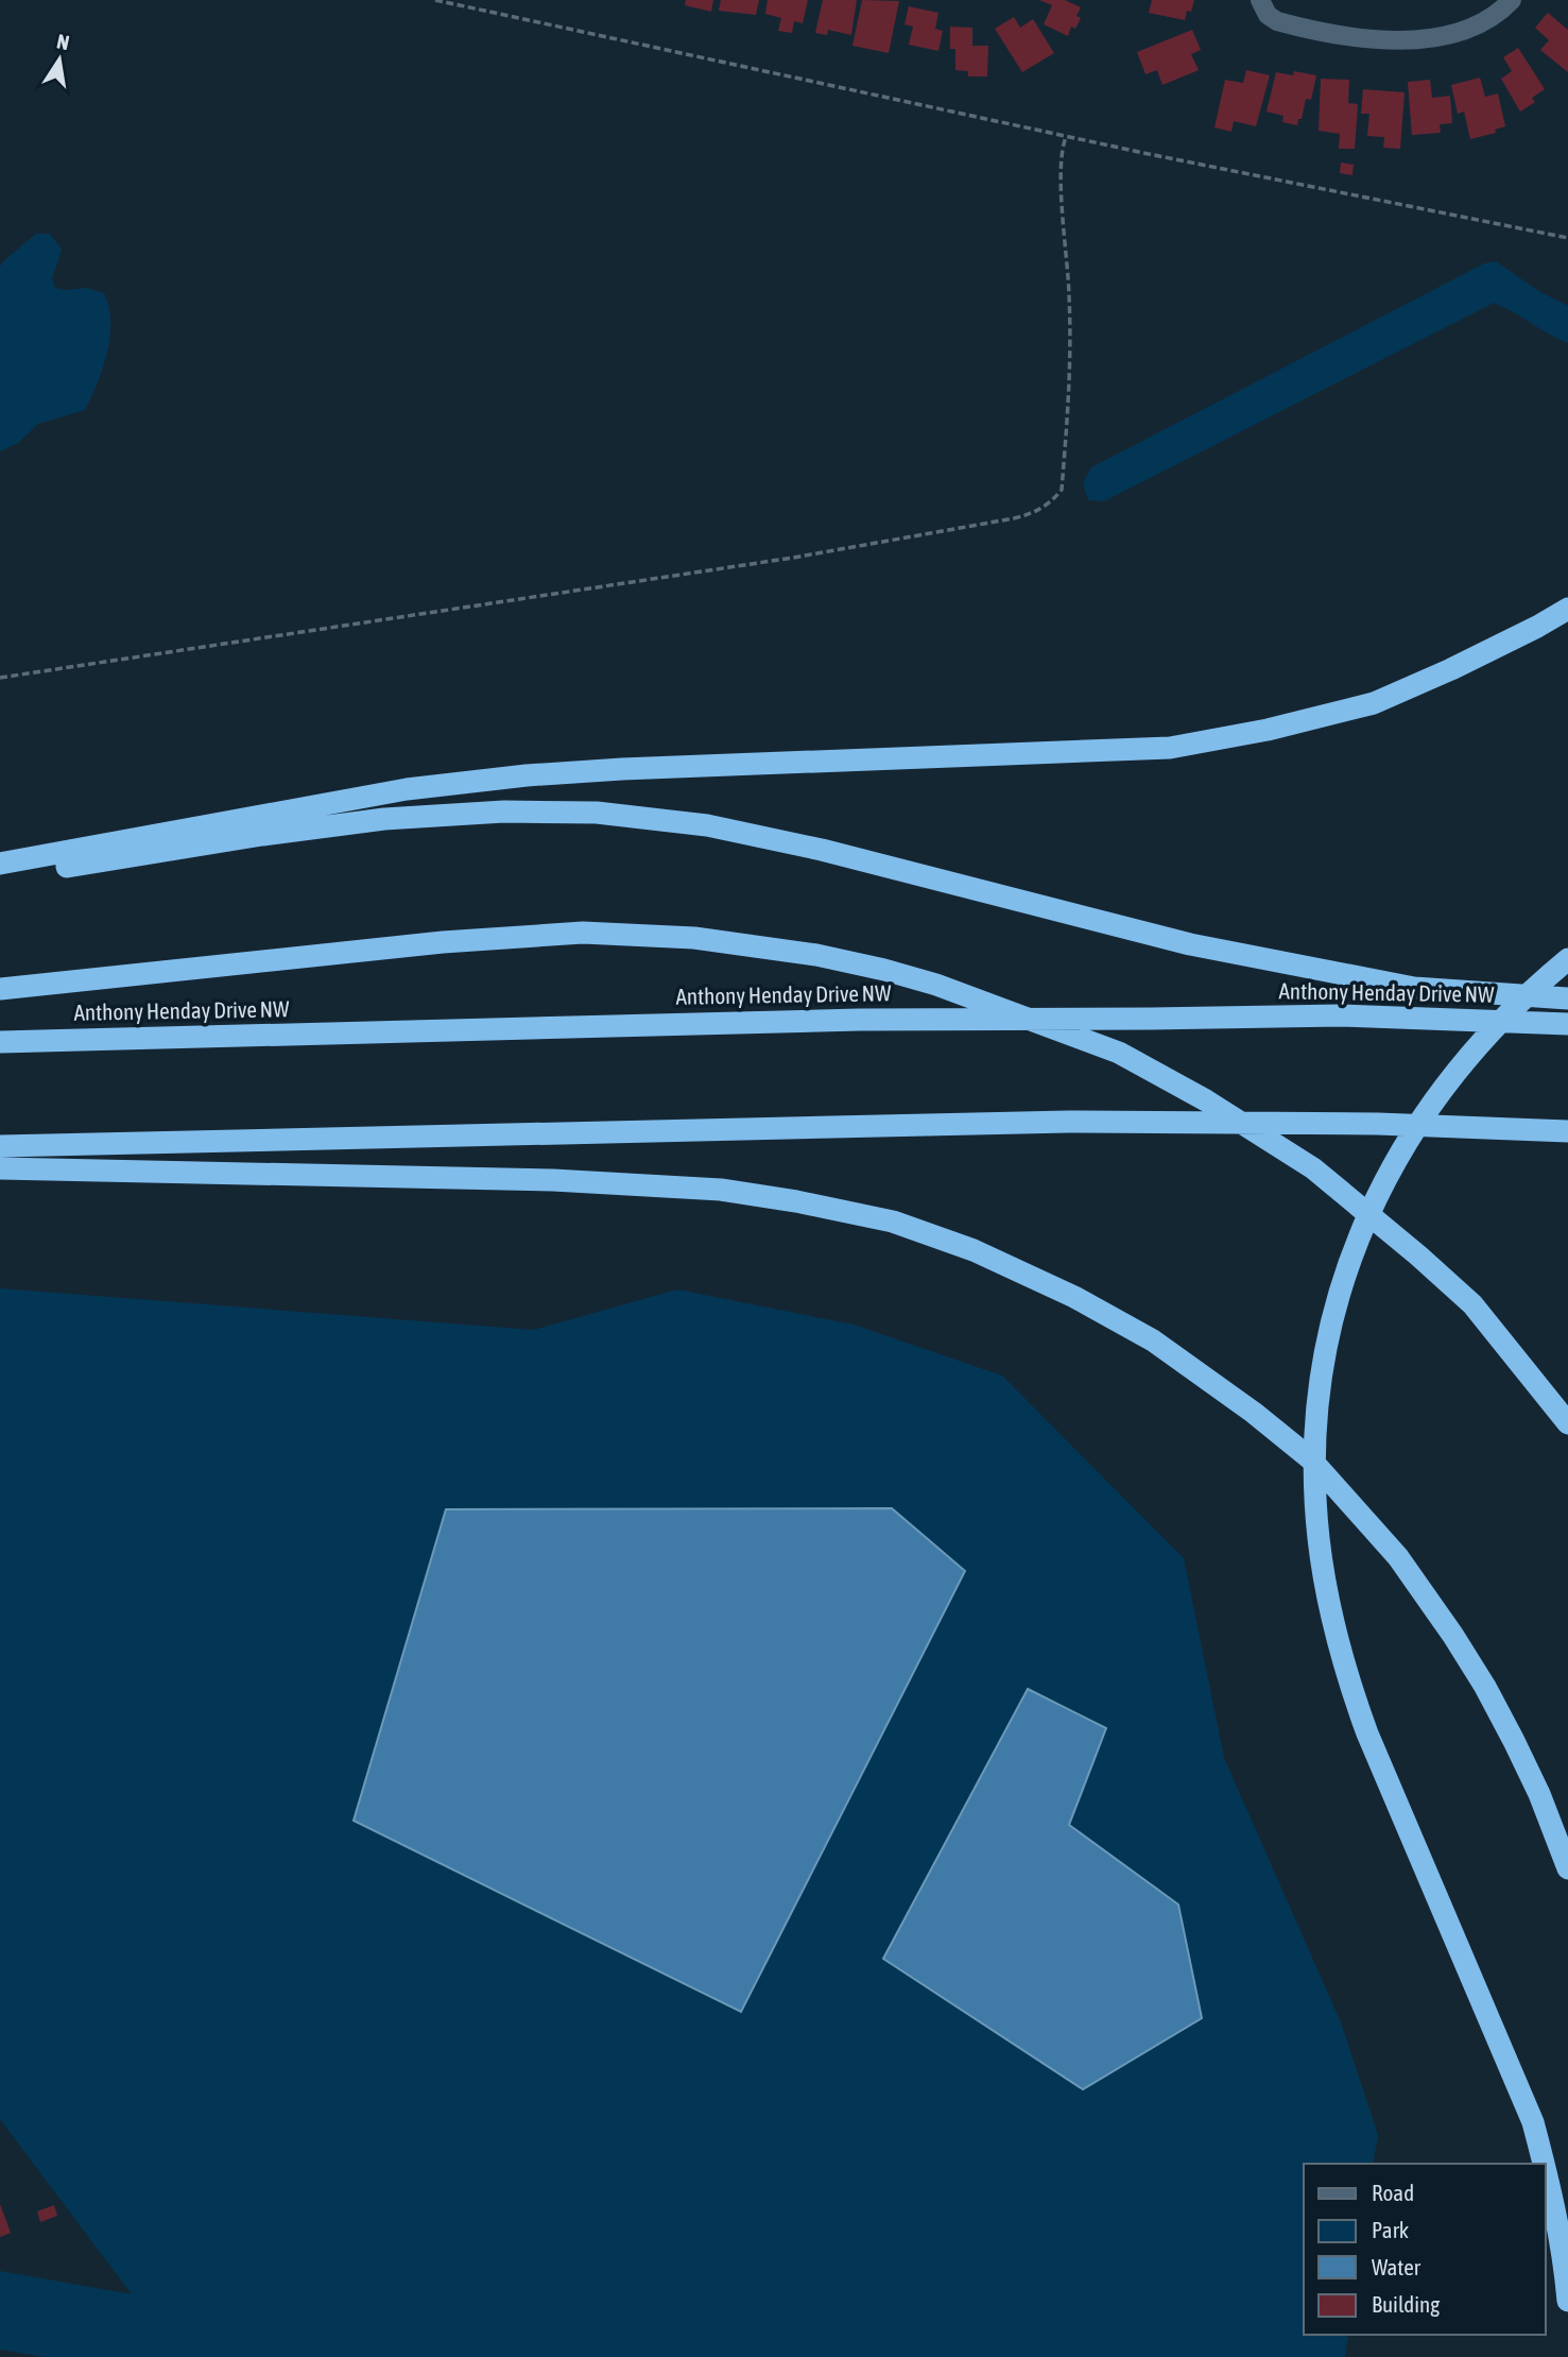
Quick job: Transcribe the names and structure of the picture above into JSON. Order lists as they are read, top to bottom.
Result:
{
  "streets": {
    "highway": ["Anthony Henday Drive NW"]
  },
  "legend": [
    "Road",
    "Park",
    "Water",
    "Building"
  ],
  "north": "top"
}
